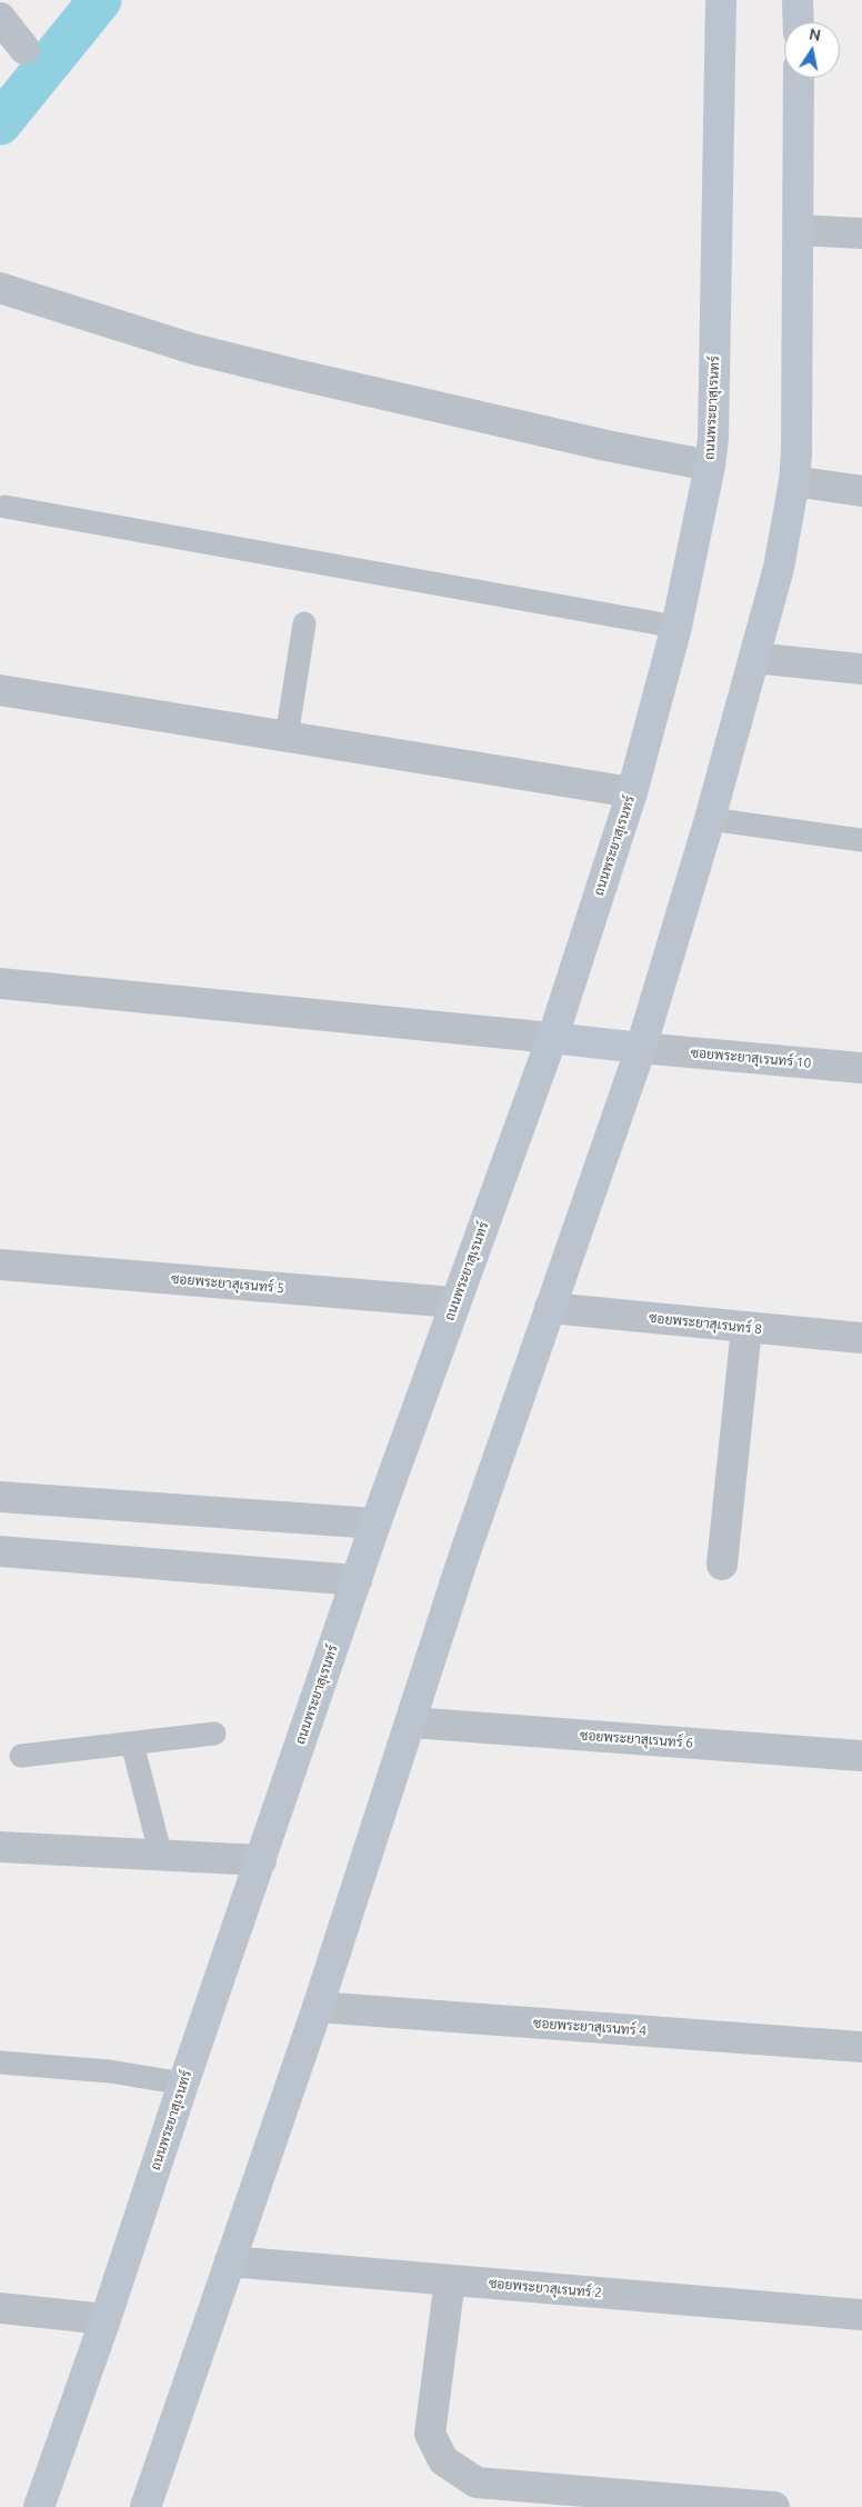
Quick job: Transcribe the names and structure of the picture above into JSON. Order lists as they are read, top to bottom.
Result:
{
  "streets": {
    "street": [
      "ถนนพระยาสุเรนทร์",
      "ซอยพระยาสุเรนทร์ 10",
      "ซอยพระยาสุเรนทร์ 5",
      "ซอยพระยาสุเรนทร์ 8",
      "ซอยพระยาสุเรนทร์ 6",
      "ซอยพระยาสุเรนทร์ 4",
      "ซอยพระยาสุเรนทร์ 2"
    ]
  },
  "crossings": [
    ["ถนนพระยาสุเรนทร์", "ซอยพระยาสุเรนทร์ 5"]
  ],
  "north": "top"
}
